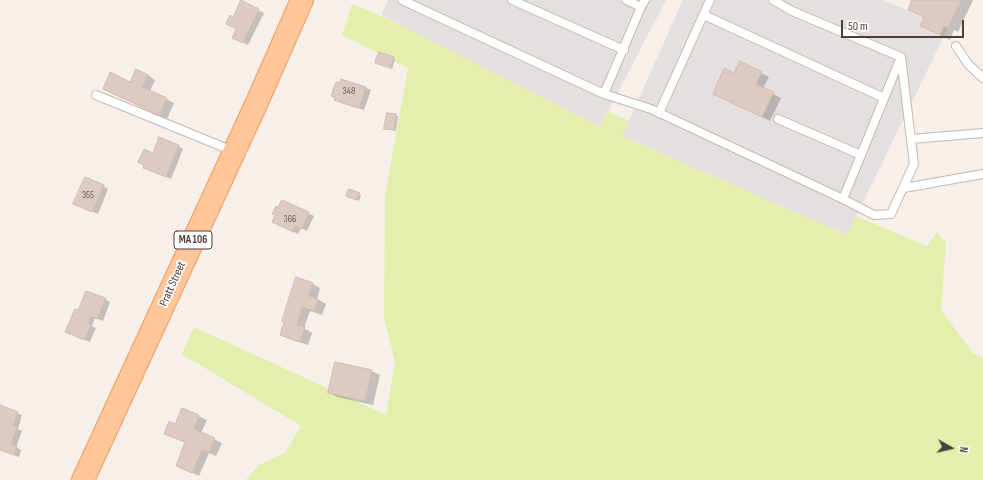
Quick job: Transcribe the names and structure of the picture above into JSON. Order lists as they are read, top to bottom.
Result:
{
  "streets": {
    "main road": ["MA 106", "Pratt Street"]
  },
  "house_numbers": ["348", "355", "366"],
  "scale_bar": "50 m",
  "north": "right"
}
